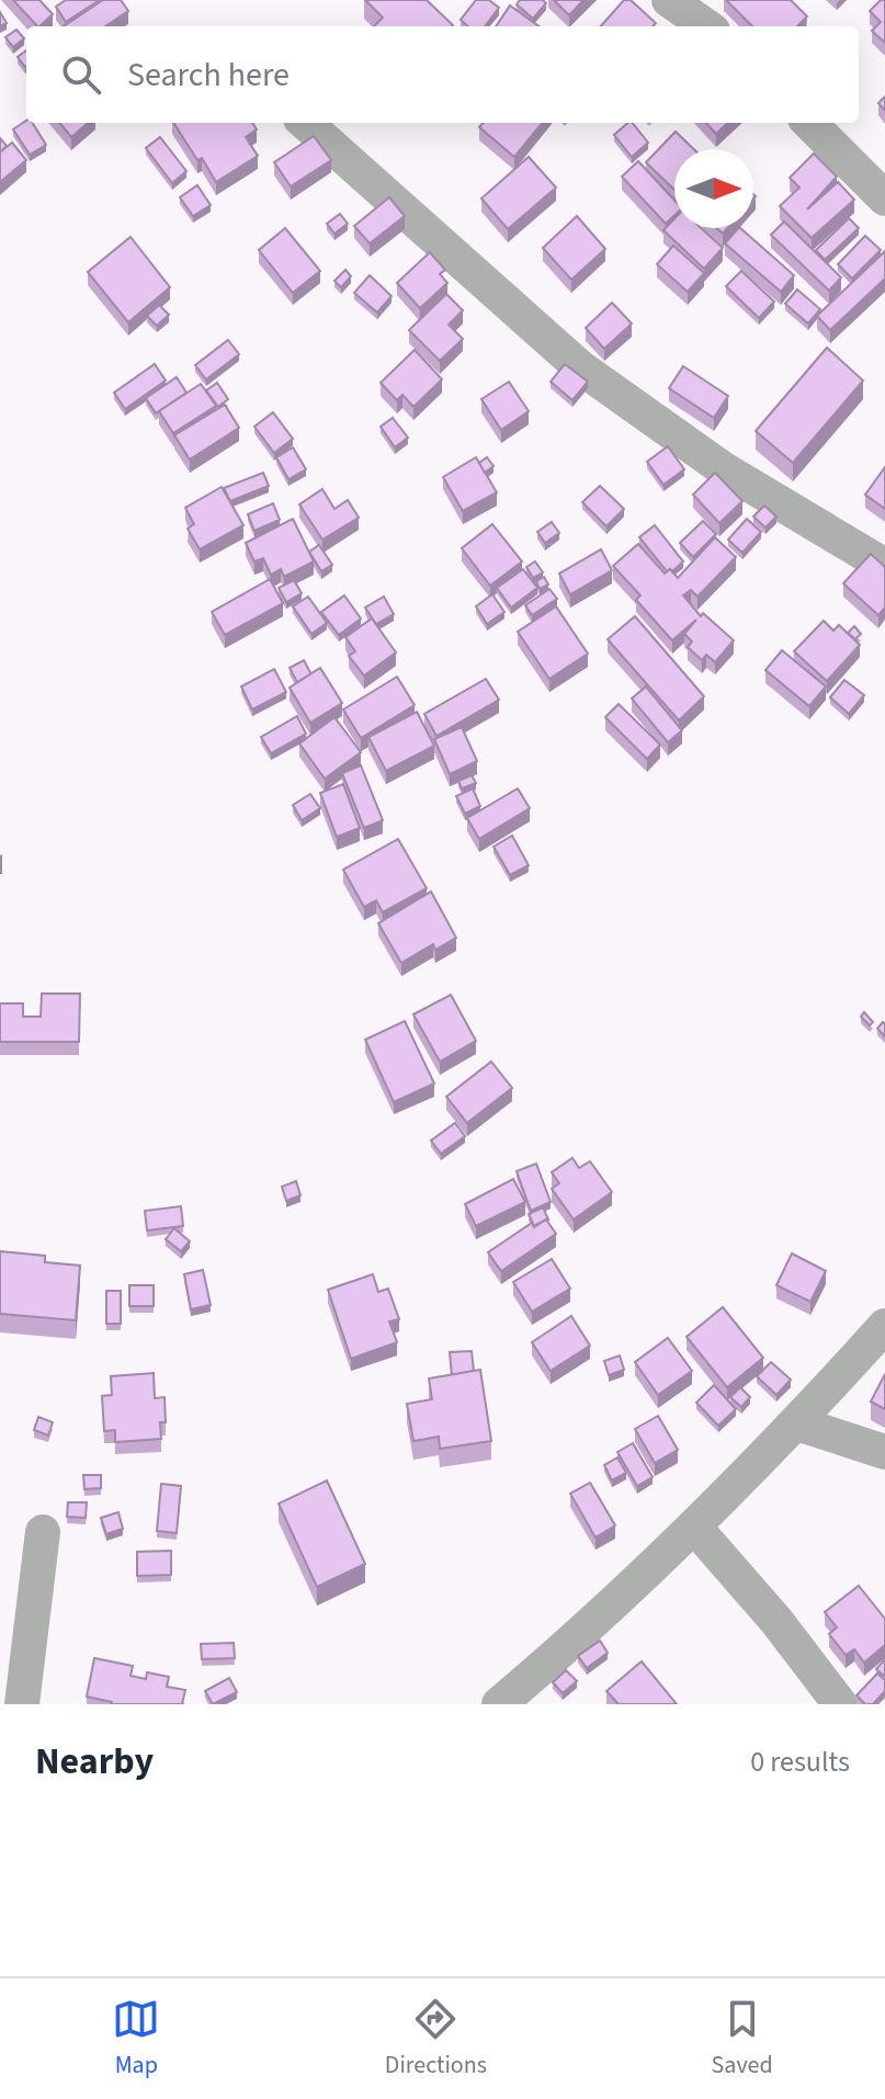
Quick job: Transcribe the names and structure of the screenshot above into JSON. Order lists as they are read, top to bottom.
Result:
{
  "north": "right",
  "page": {
    "search": "Search here",
    "heading": ["Nearby", "0 results"],
    "nav": ["Map", "Directions", "Saved"]
  }
}
